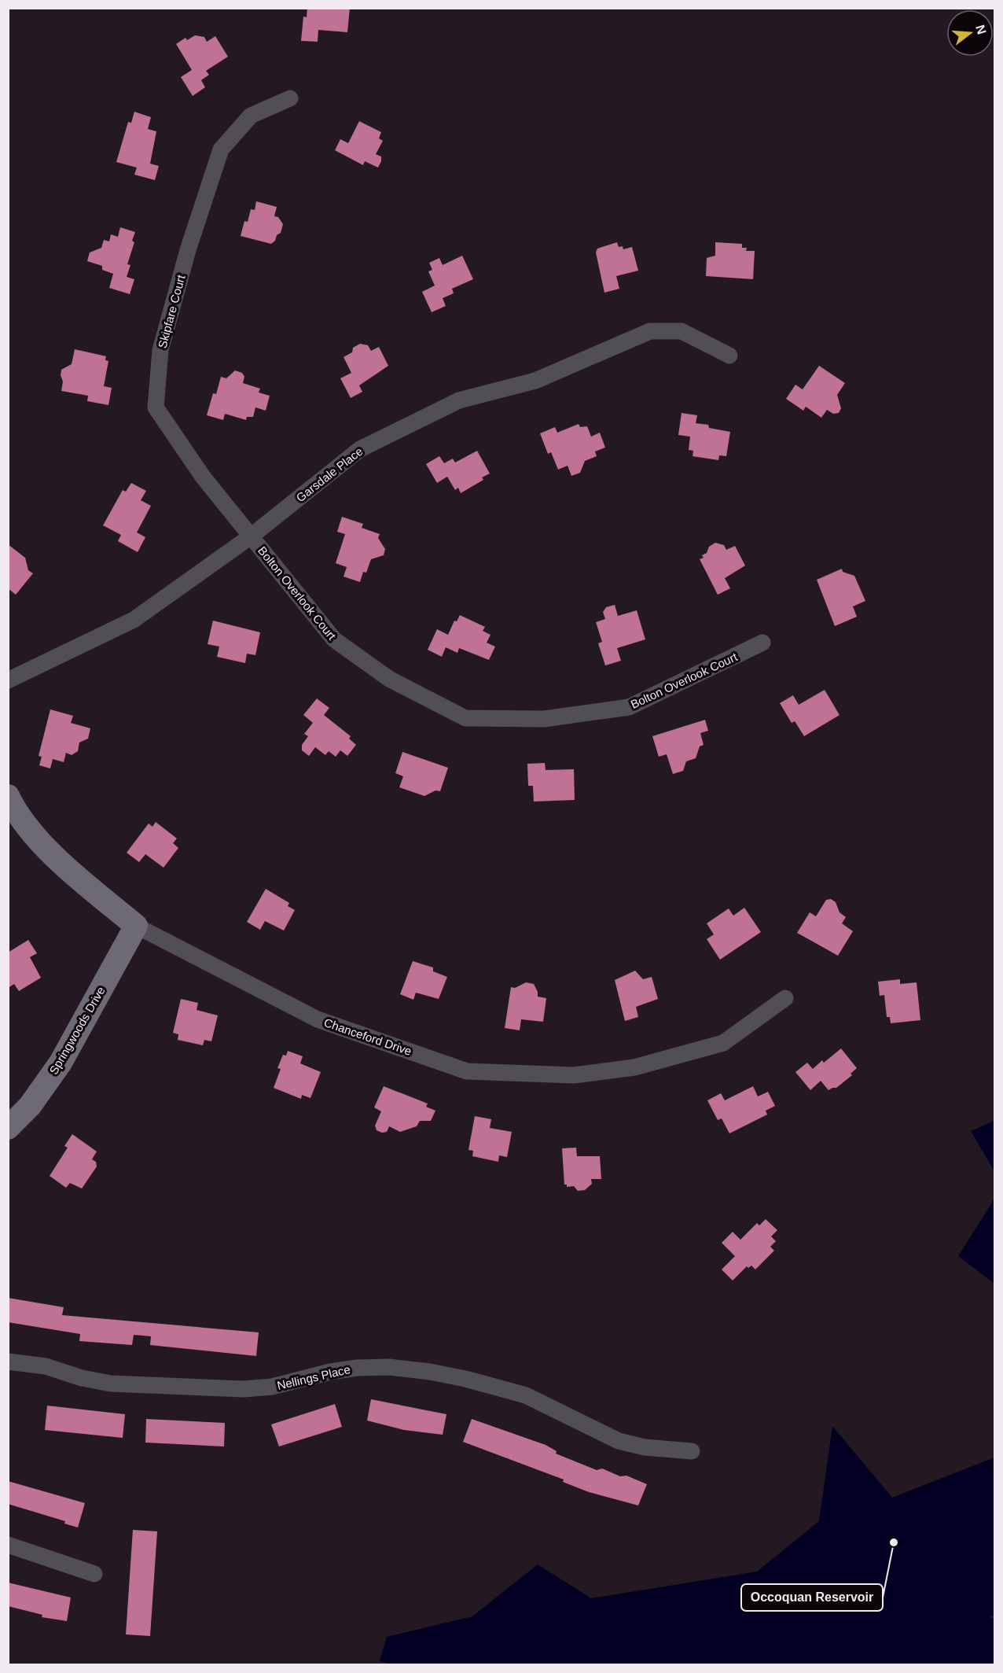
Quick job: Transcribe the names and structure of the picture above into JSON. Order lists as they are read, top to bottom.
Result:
{
  "streets": {
    "street": [
      "Skipfare Court",
      "Garsdale Place",
      "Bolton Overlook Court",
      "Springwoods Drive",
      "Chanceford Drive",
      "Nellings Place"
    ]
  },
  "crossings": [
    ["Skipfare Court", "Garsdale Place"],
    ["Skipfare Court", "Bolton Overlook Court"],
    ["Garsdale Place", "Bolton Overlook Court"],
    ["Springwoods Drive", "Chanceford Drive"]
  ],
  "places": ["Occoquan Reservoir"],
  "north": "right"
}
